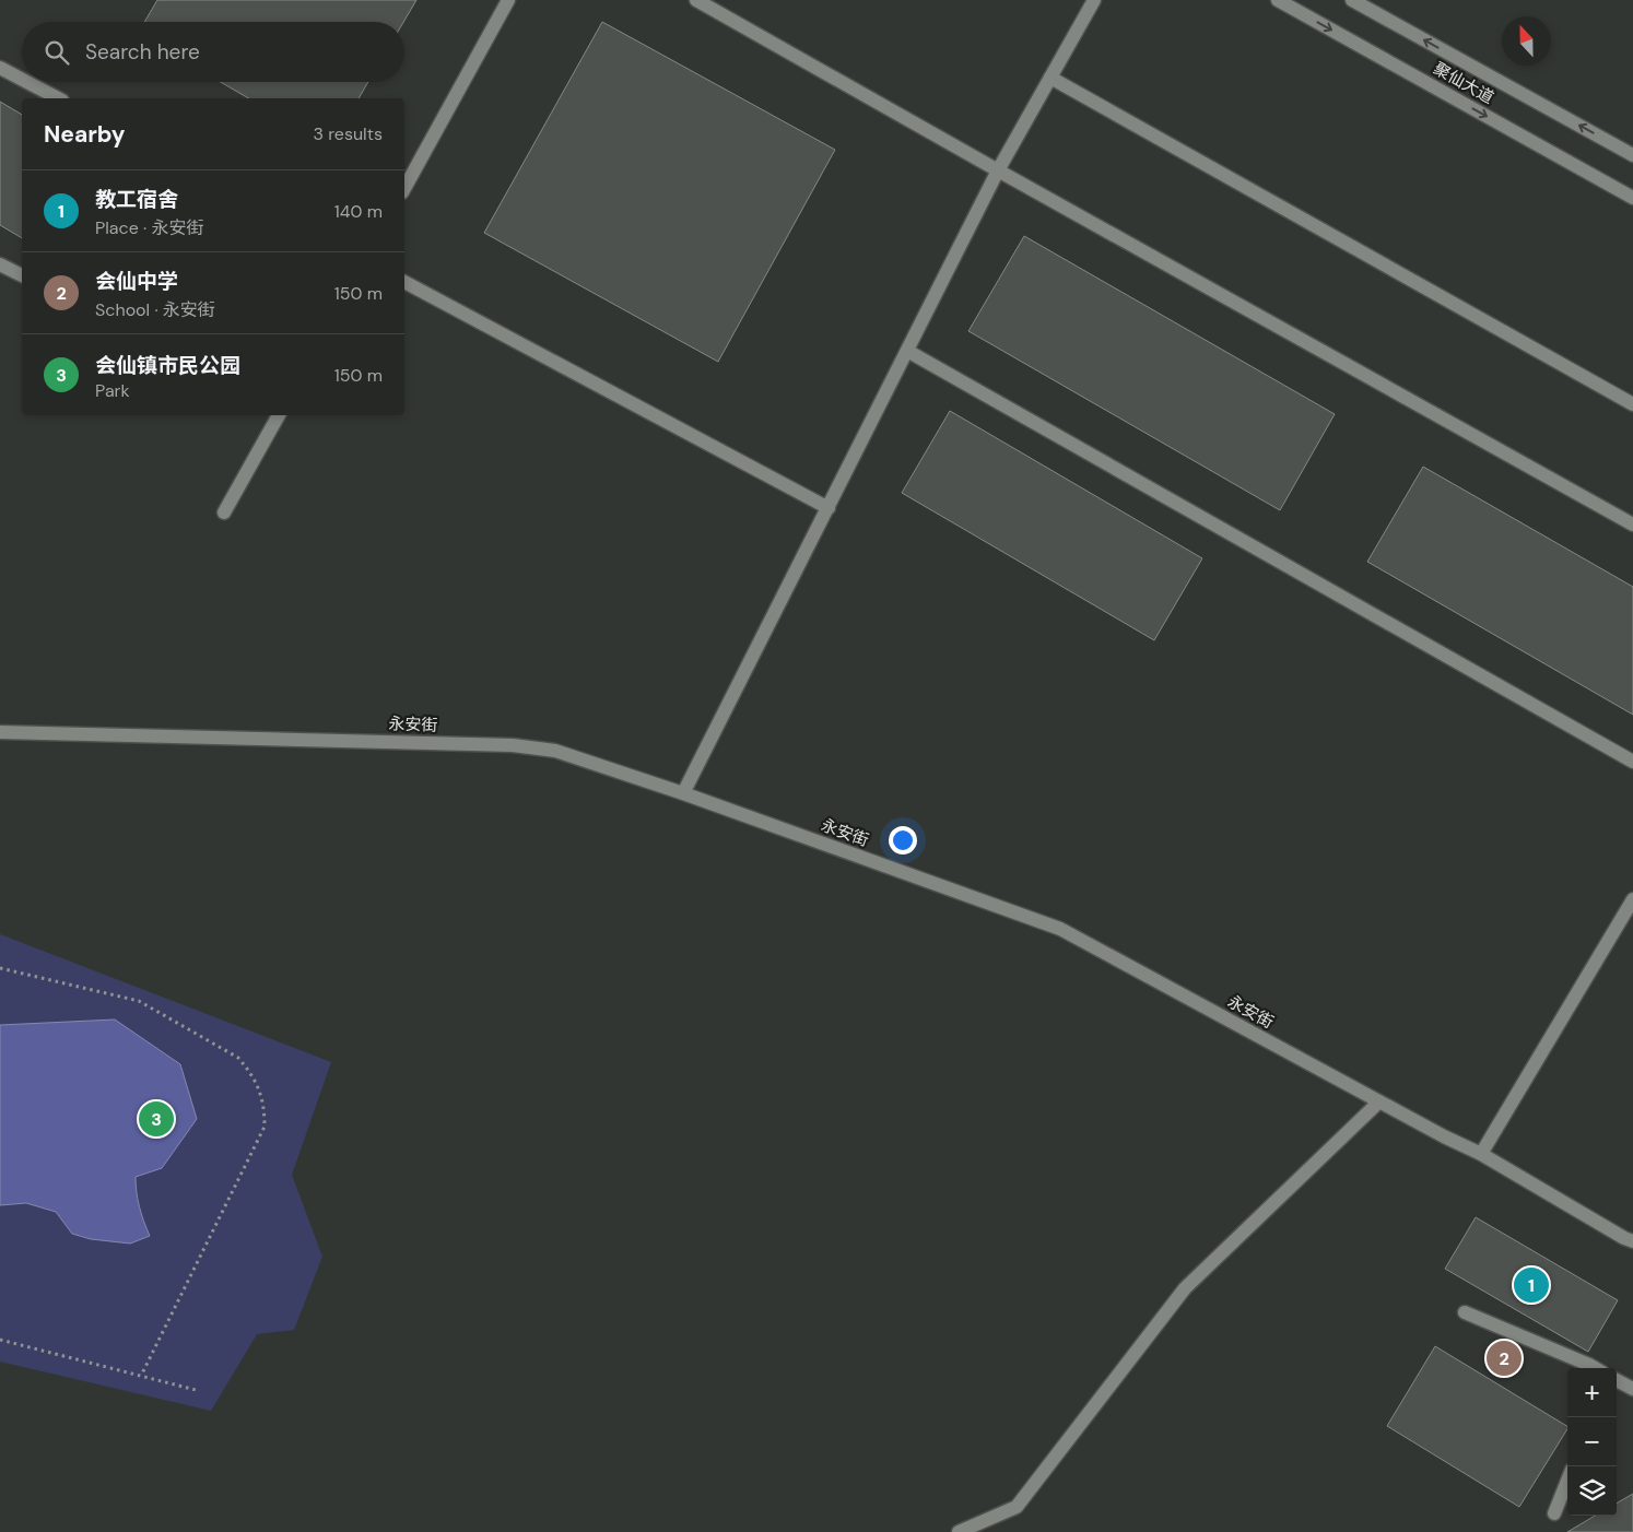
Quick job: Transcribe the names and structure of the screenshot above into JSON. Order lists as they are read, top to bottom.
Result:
{
  "streets": {
    "street": ["聚仙大道", "永安街"]
  },
  "north": "top",
  "page": {
    "search": "Search here",
    "heading": ["Nearby", "3 results"],
    "list": [
      {
        "mark": "1",
        "name": "教工宿舍",
        "note": "Place · 永安街",
        "value": "140 m"
      },
      {
        "mark": "2",
        "name": "会仙中学",
        "note": "School · 永安街",
        "value": "150 m"
      },
      {
        "mark": "3",
        "name": "会仙镇市民公园",
        "note": "Park",
        "value": "150 m"
      }
    ],
    "pins": ["3", "1", "2"],
    "map_buttons": ["+", "−"]
  }
}
